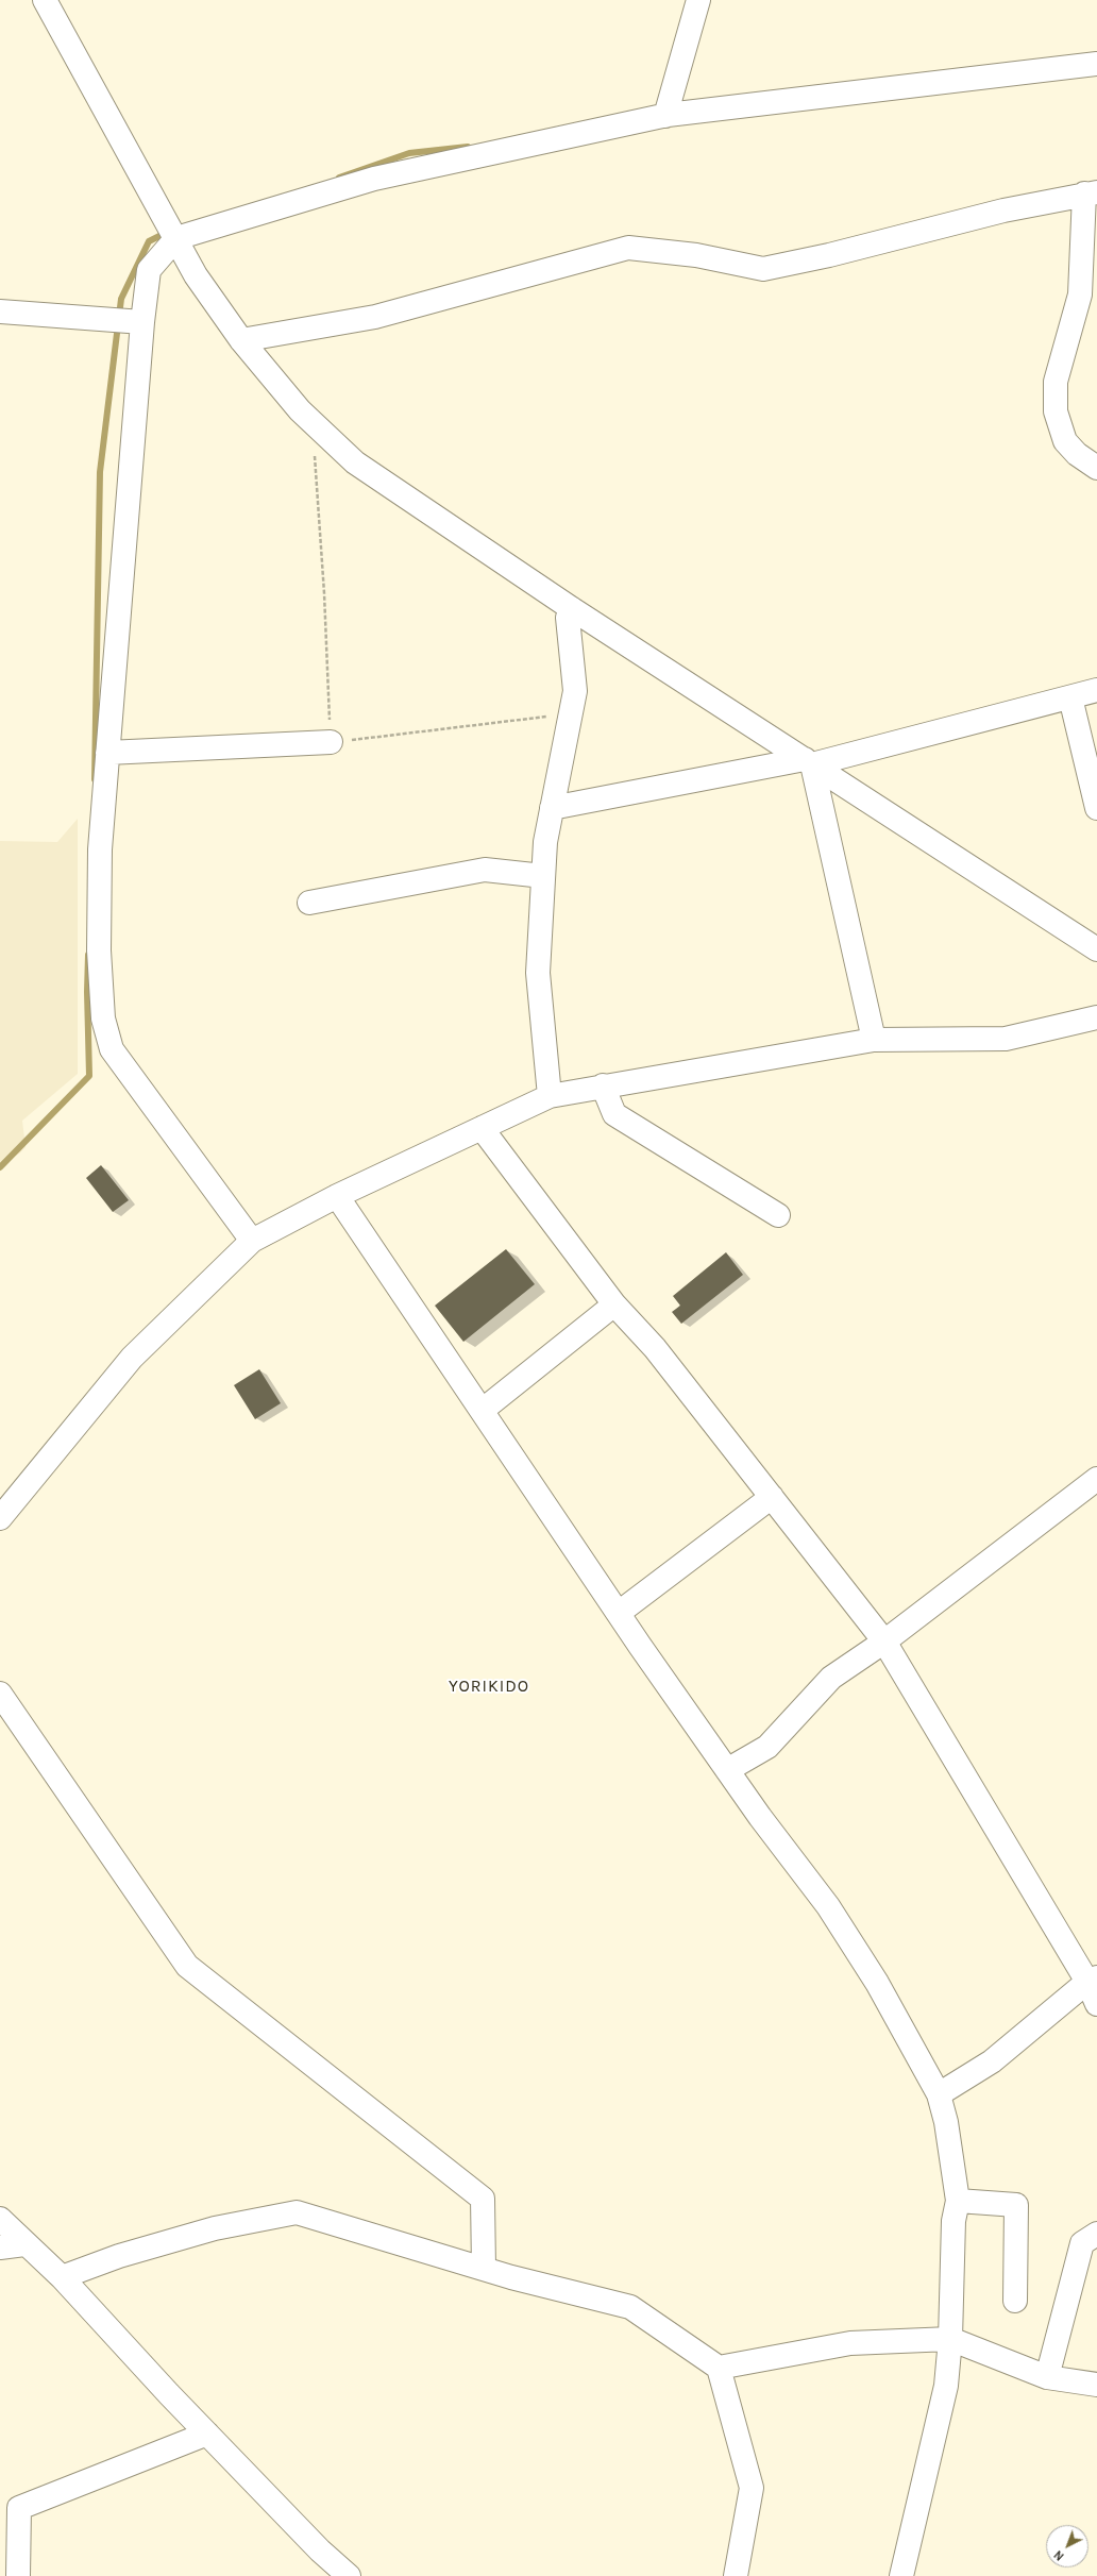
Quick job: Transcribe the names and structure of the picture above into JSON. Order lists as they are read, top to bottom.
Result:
{
  "districts": ["YORIKIDO"],
  "north": "bottom left"
}
